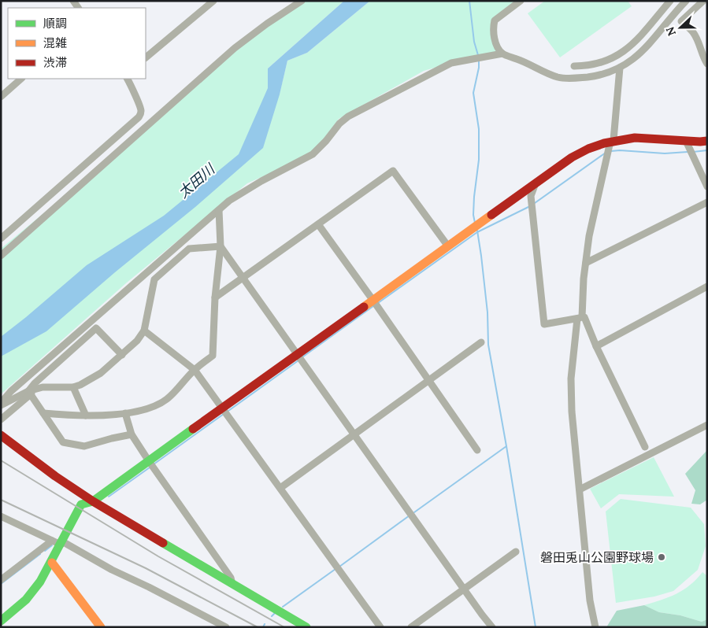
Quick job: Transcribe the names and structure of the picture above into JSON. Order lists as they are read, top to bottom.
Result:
{
  "water": ["太田川"],
  "places": ["磐田兎山公園野球場"],
  "legend": ["順調", "混雑", "渋滞"],
  "north": "left"
}
